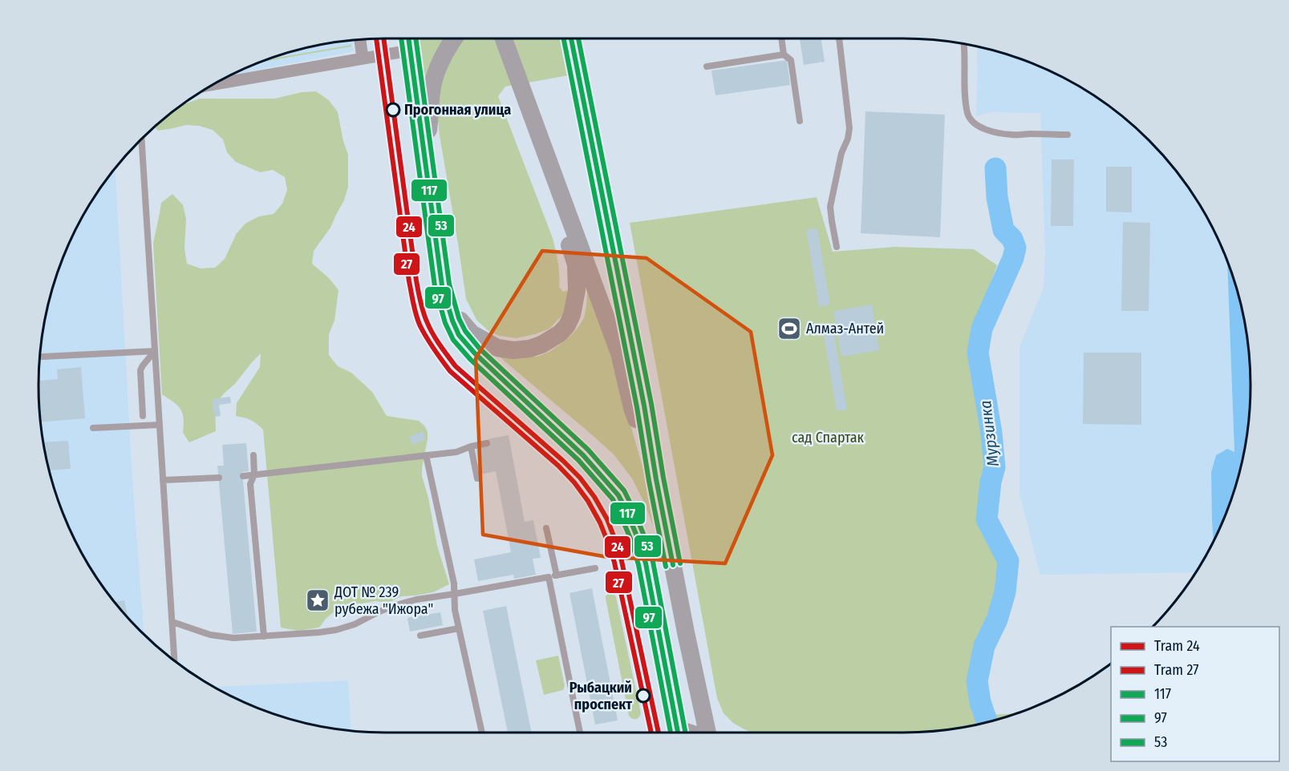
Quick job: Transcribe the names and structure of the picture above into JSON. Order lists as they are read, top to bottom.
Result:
{
  "water": ["Мурзинка"],
  "parks": ["сад Спартак"],
  "places": {
    "other": ["Прогонная улица", "Рыбацкий проспект"],
    "sports": ["Алмаз-Антей"],
    "place": ["ДОТ № 239 рубежа \"Ижора\""]
  },
  "lines": [
    "transit line 117",
    "transit line 97",
    "transit line 53",
    "tram line 24",
    "tram line 27"
  ],
  "legend": [
    "Tram 24",
    "Tram 27",
    "117",
    "97",
    "53"
  ]
}
